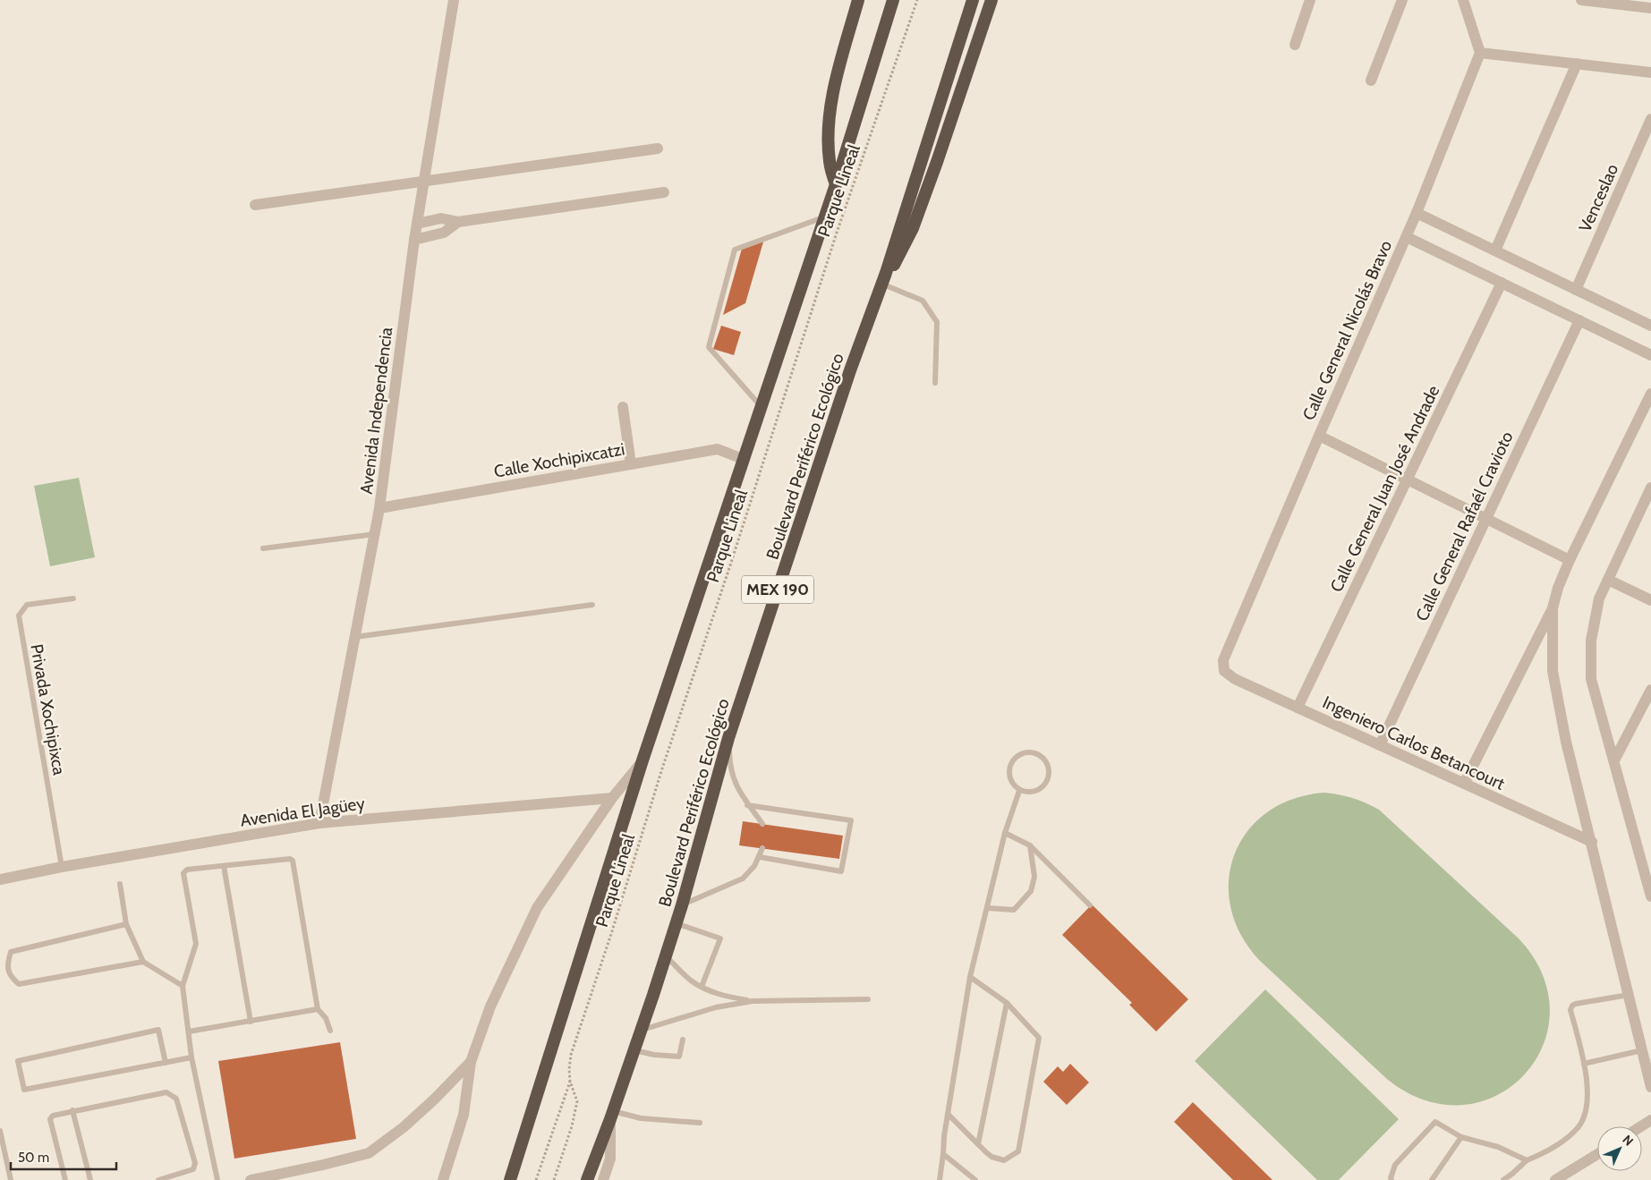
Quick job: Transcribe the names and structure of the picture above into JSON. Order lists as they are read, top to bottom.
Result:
{
  "streets": {
    "highway": ["Boulevard Periférico Ecológico", "MEX 190"],
    "street": [
      "Venceslao",
      "Calle General Nicolás Bravo",
      "Avenida Independencia",
      "Calle Xochipixcatzi",
      "Calle General Juan José Andrade",
      "Calle General Rafaél Cravioto",
      "Ingeniero Carlos Betancourt",
      "Avenida El Jagüey"
    ],
    "lane": ["Privada Xochipixca"],
    "path": ["Parque Lineal"]
  },
  "crossings": [
    ["Calle General Nicolás Bravo", "Ingeniero Carlos Betancourt"],
    ["Avenida Independencia", "Calle Xochipixcatzi"],
    ["Avenida Independencia", "Avenida El Jagüey"],
    ["Calle General Juan José Andrade", "Ingeniero Carlos Betancourt"],
    ["Calle General Rafaél Cravioto", "Ingeniero Carlos Betancourt"],
    ["Privada Xochipixca", "Avenida El Jagüey"]
  ],
  "scale_bar": "50 m",
  "north": "top right"
}
